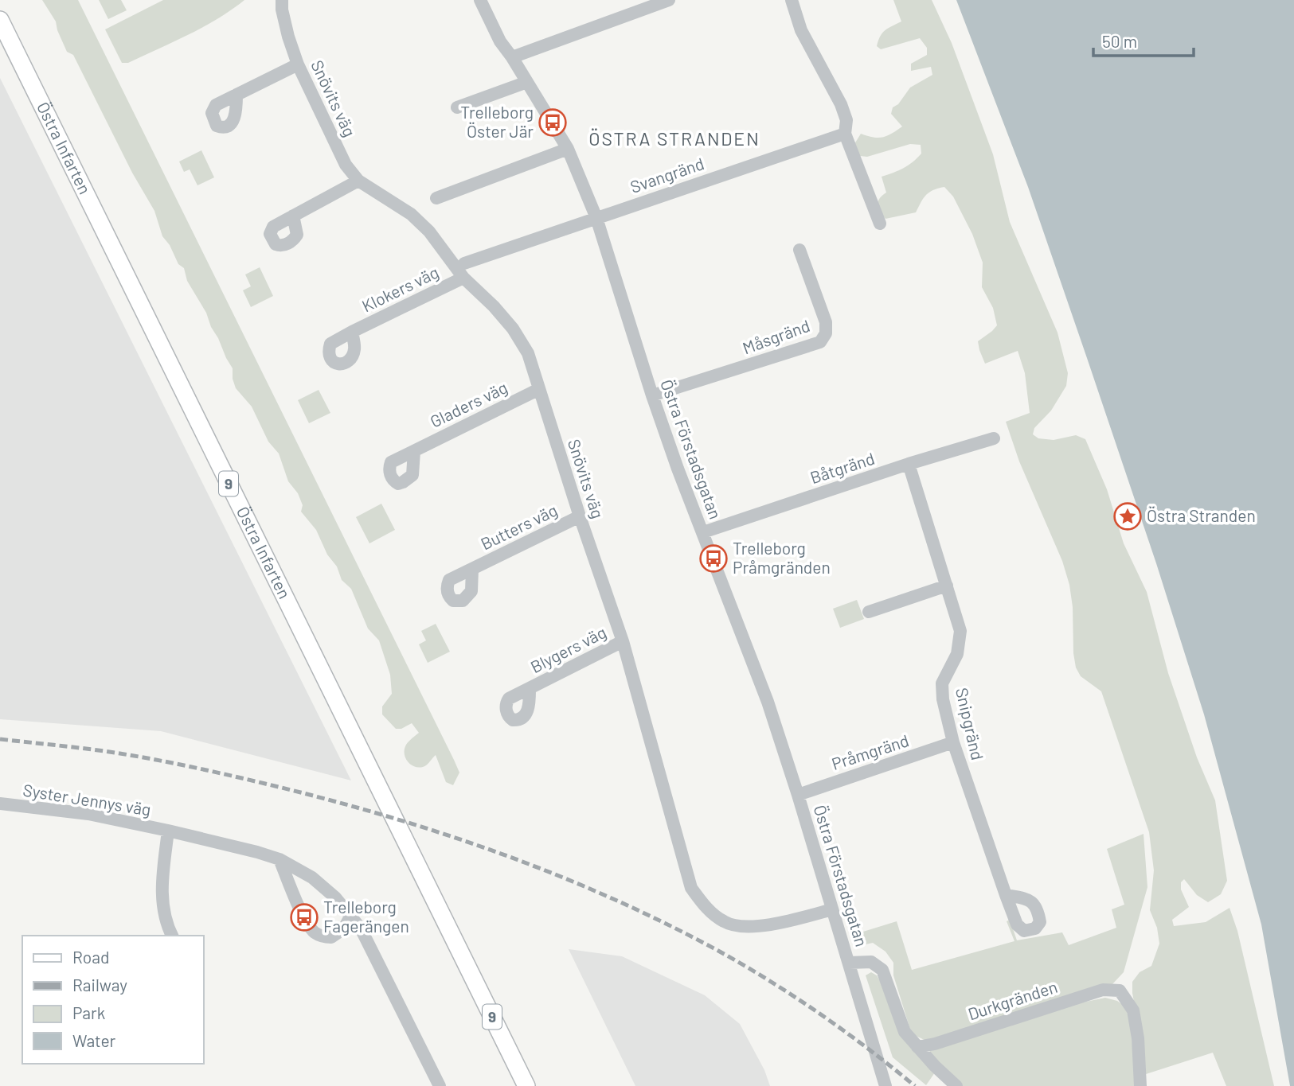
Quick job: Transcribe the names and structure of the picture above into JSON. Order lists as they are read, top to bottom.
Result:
{
  "streets": {
    "main road": ["Östra Infarten", "9"],
    "street": [
      "Snövits väg",
      "Svangränd",
      "Klokers väg",
      "Måsgränd",
      "Gladers väg",
      "Östra Förstadsgatan",
      "Båtgränd",
      "Butters väg",
      "Blygers väg",
      "Snipgränd",
      "Pråmgränd",
      "Syster Jennys väg",
      "Durkgränden"
    ]
  },
  "crossings": [
    ["Snövits väg", "Klokers väg"],
    ["Snövits väg", "Gladers väg"],
    ["Snövits väg", "Östra Förstadsgatan"],
    ["Snövits väg", "Butters väg"],
    ["Snövits väg", "Blygers väg"],
    ["Svangränd", "Östra Förstadsgatan"],
    ["Måsgränd", "Östra Förstadsgatan"],
    ["Östra Förstadsgatan", "Båtgränd"],
    ["Östra Förstadsgatan", "Pråmgränd"],
    ["Båtgränd", "Snipgränd"],
    ["Snipgränd", "Pråmgränd"]
  ],
  "districts": ["ÖSTRA STRANDEN"],
  "places": {
    "bus stop": ["Trelleborg Öster Jär", "Trelleborg Pråmgränden", "Trelleborg Fagerängen"],
    "place": ["Östra Stranden"]
  },
  "legend": [
    "Road",
    "Railway",
    "Park",
    "Water"
  ],
  "scale_bar": "50 m"
}
